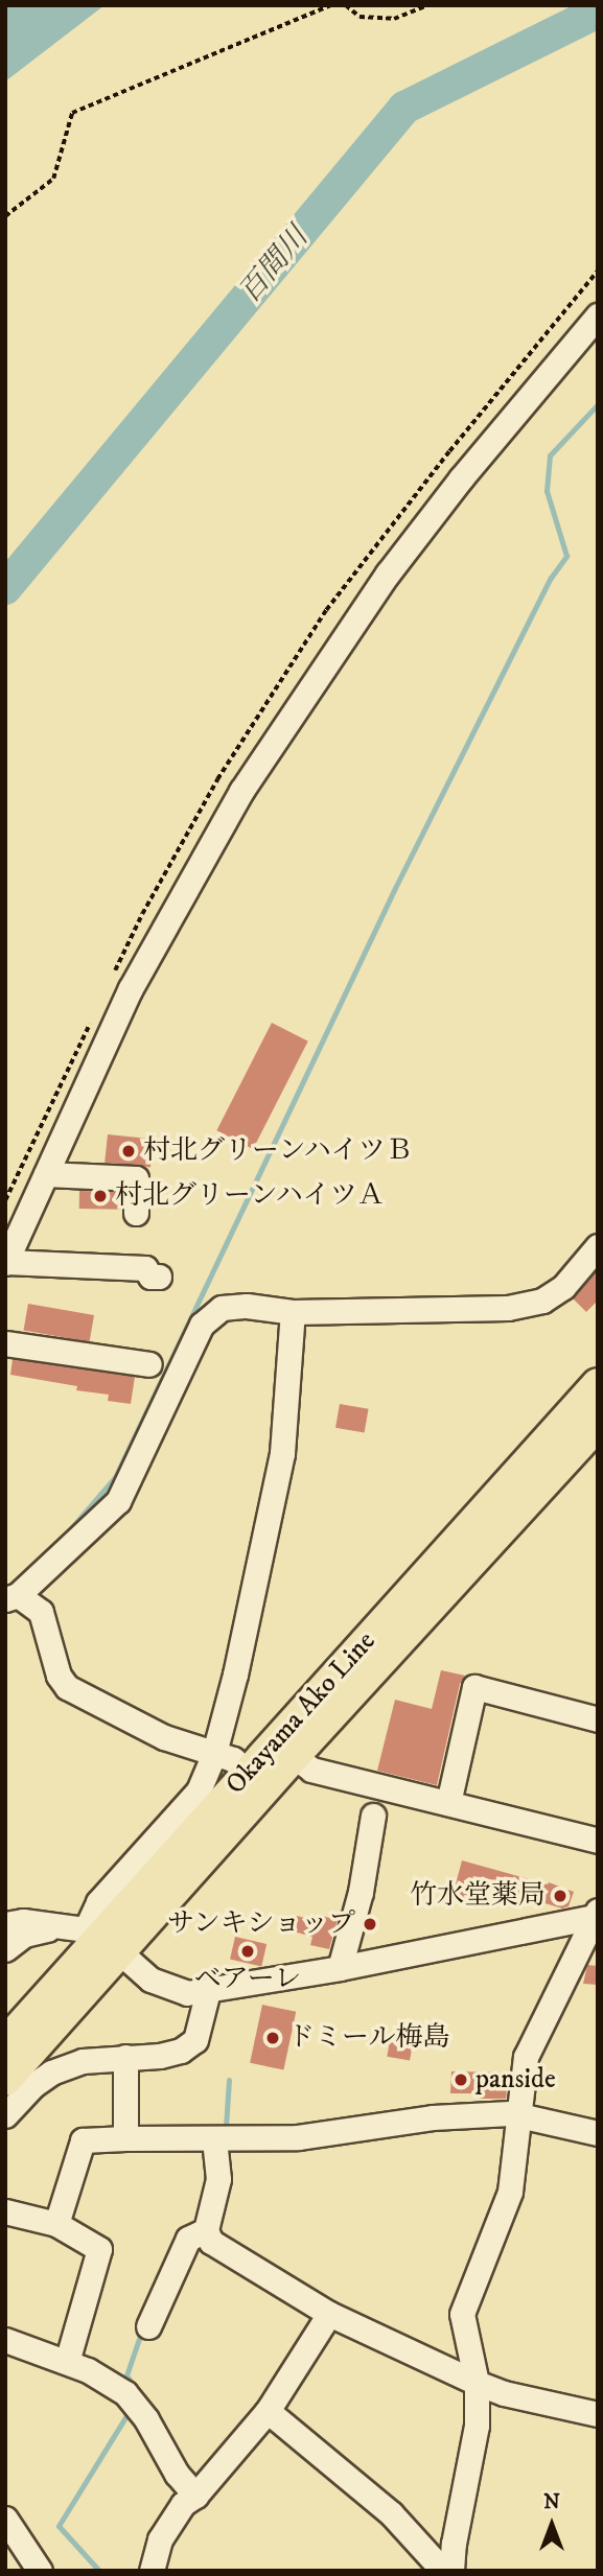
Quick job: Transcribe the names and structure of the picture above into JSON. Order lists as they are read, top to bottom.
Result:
{
  "streets": {
    "main road": ["Okayama Ako Line"]
  },
  "water": ["百間川"],
  "places": [
    "村北グリーンハイツＢ",
    "村北グリーンハイツＡ",
    "竹水堂薬局",
    "サンキショップ",
    "ベアーレ",
    "ドミール梅島",
    "panside"
  ],
  "north": "top"
}
